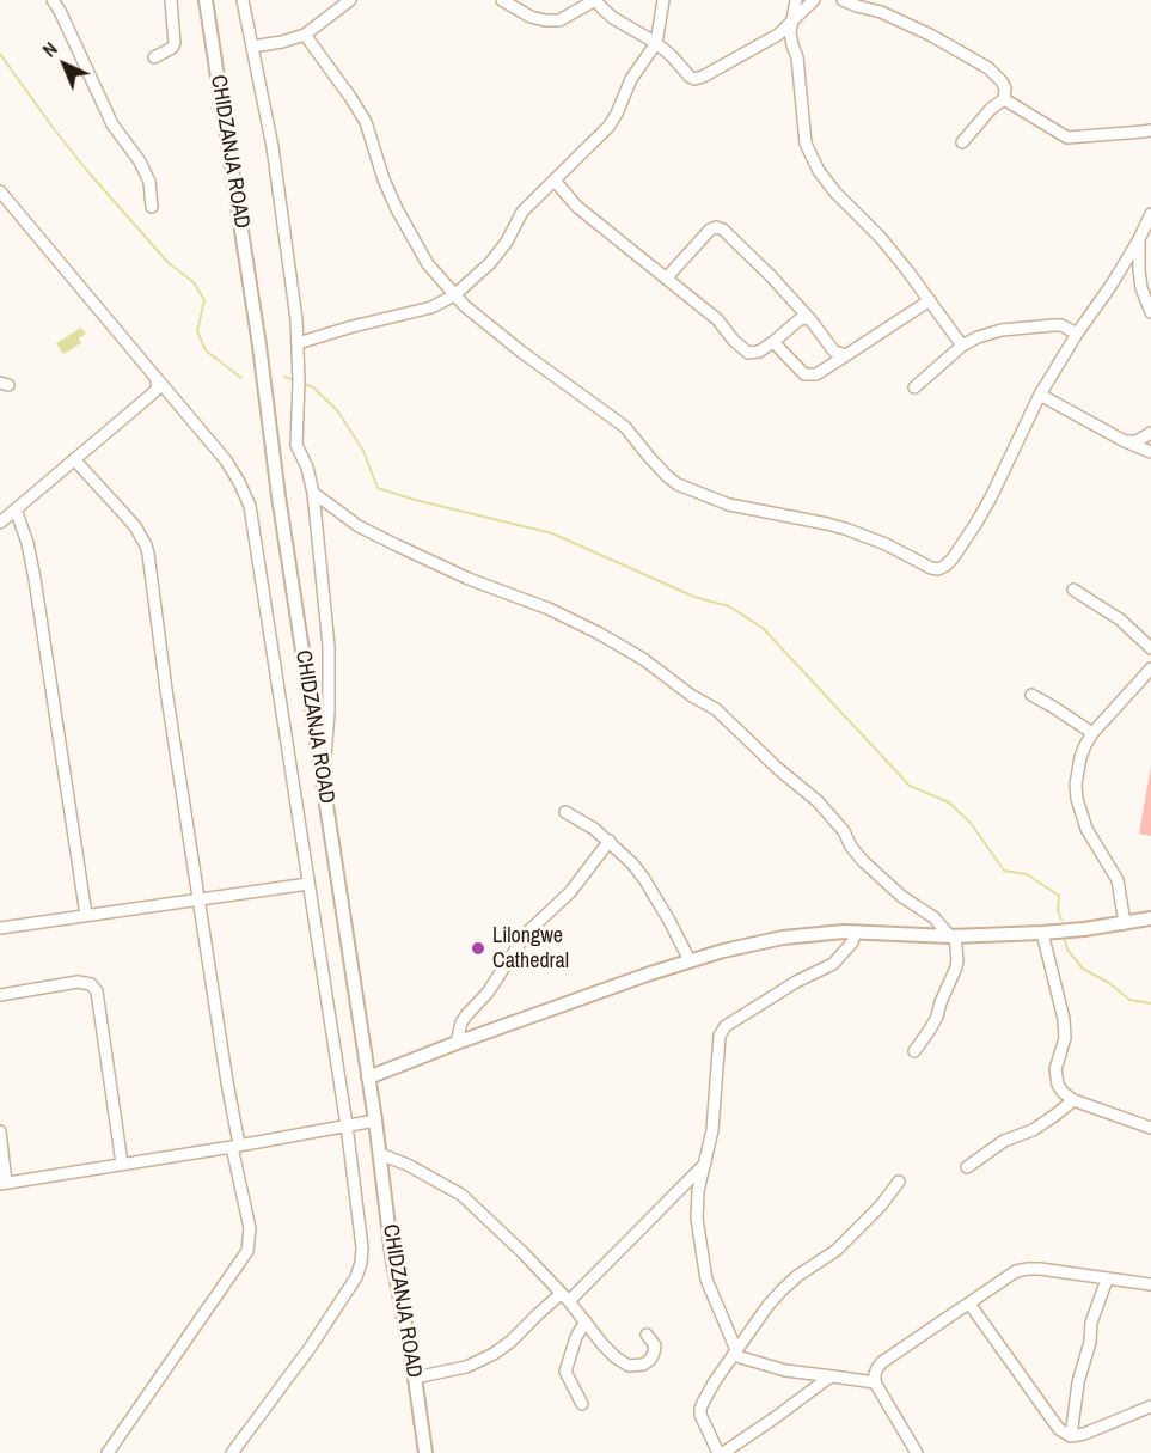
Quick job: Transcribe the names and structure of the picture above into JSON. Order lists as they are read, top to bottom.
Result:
{
  "streets": {
    "street": ["CHIDZANJA ROAD"]
  },
  "places": ["Lilongwe Cathedral"],
  "north": "top left"
}
